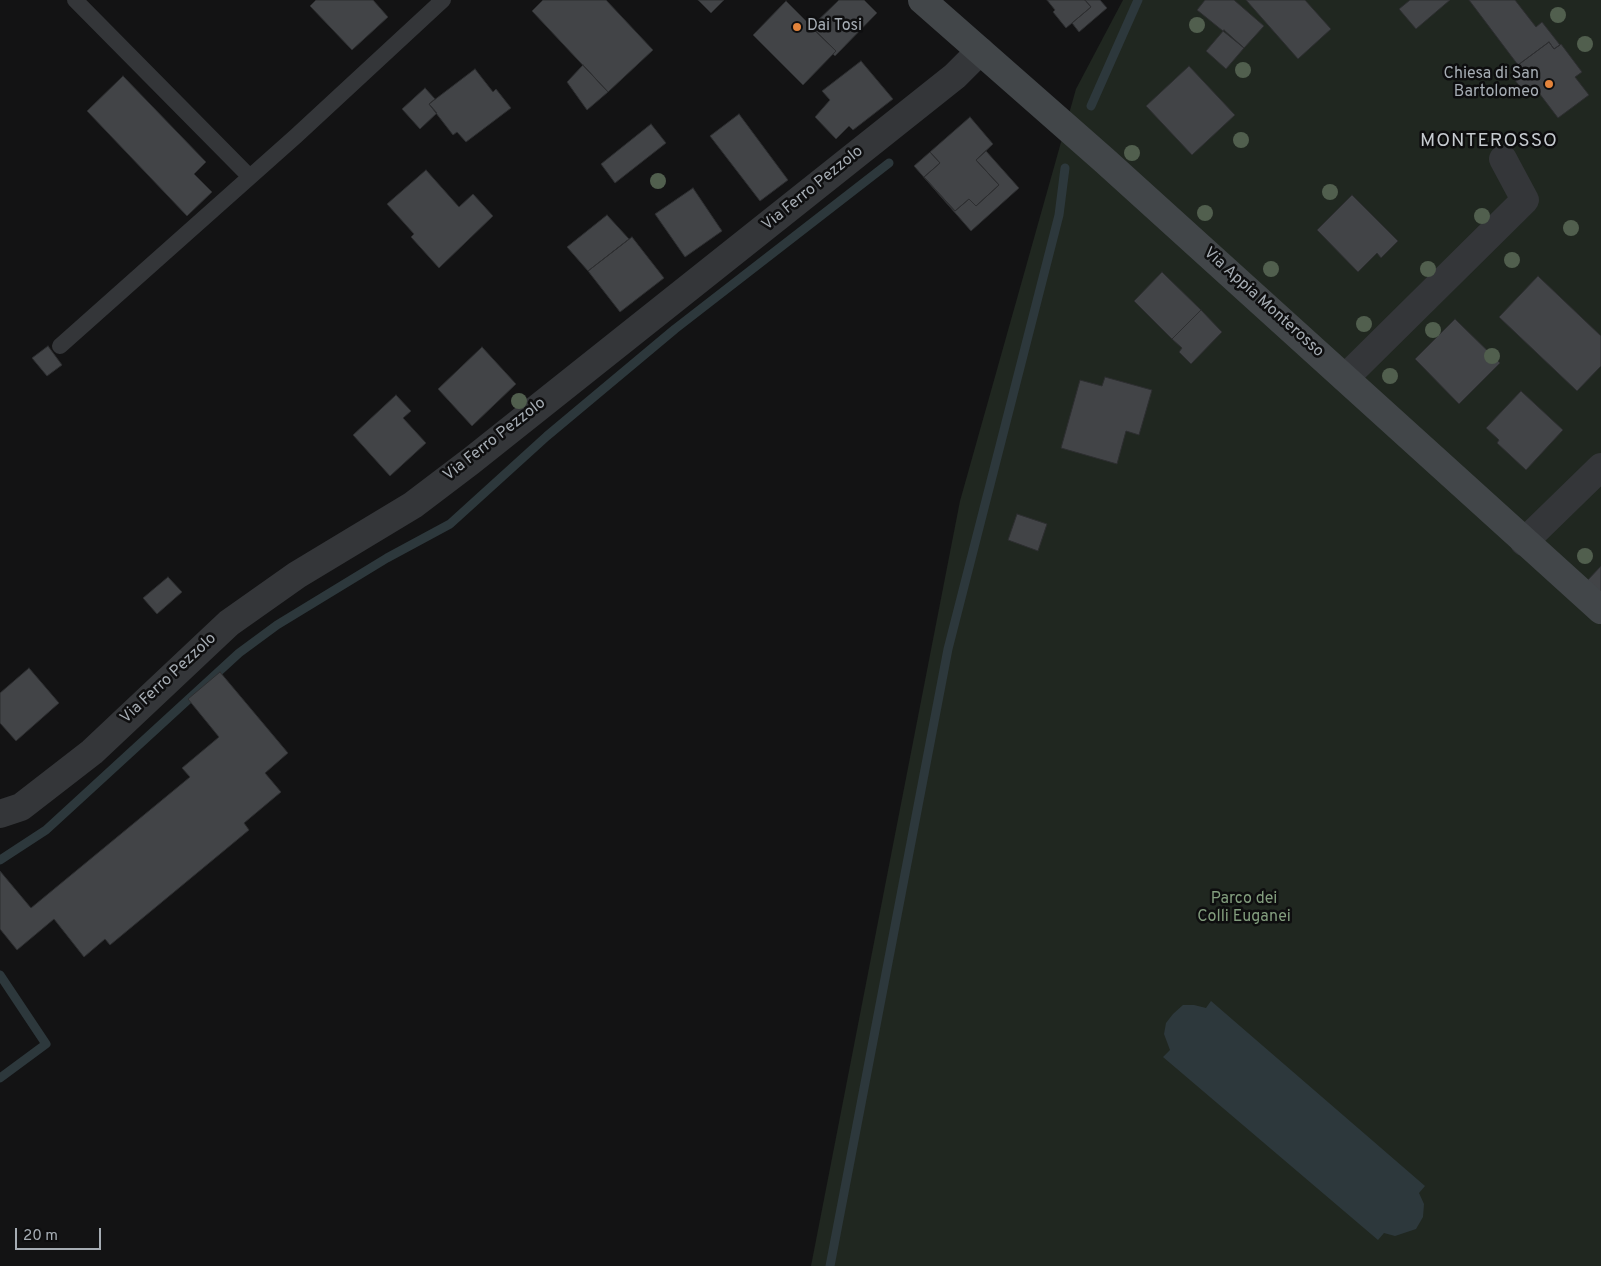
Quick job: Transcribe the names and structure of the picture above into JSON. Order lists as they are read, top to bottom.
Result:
{
  "streets": {
    "main road": ["Via Appia Monterosso"],
    "street": ["Via Ferro Pezzolo"]
  },
  "crossings": [
    ["Via Ferro Pezzolo", "Via Appia Monterosso"]
  ],
  "districts": ["MONTEROSSO"],
  "parks": ["Parco dei Colli Euganei"],
  "places": ["Dai Tosi", "Chiesa di San Bartolomeo"],
  "scale_bar": "20 m"
}
